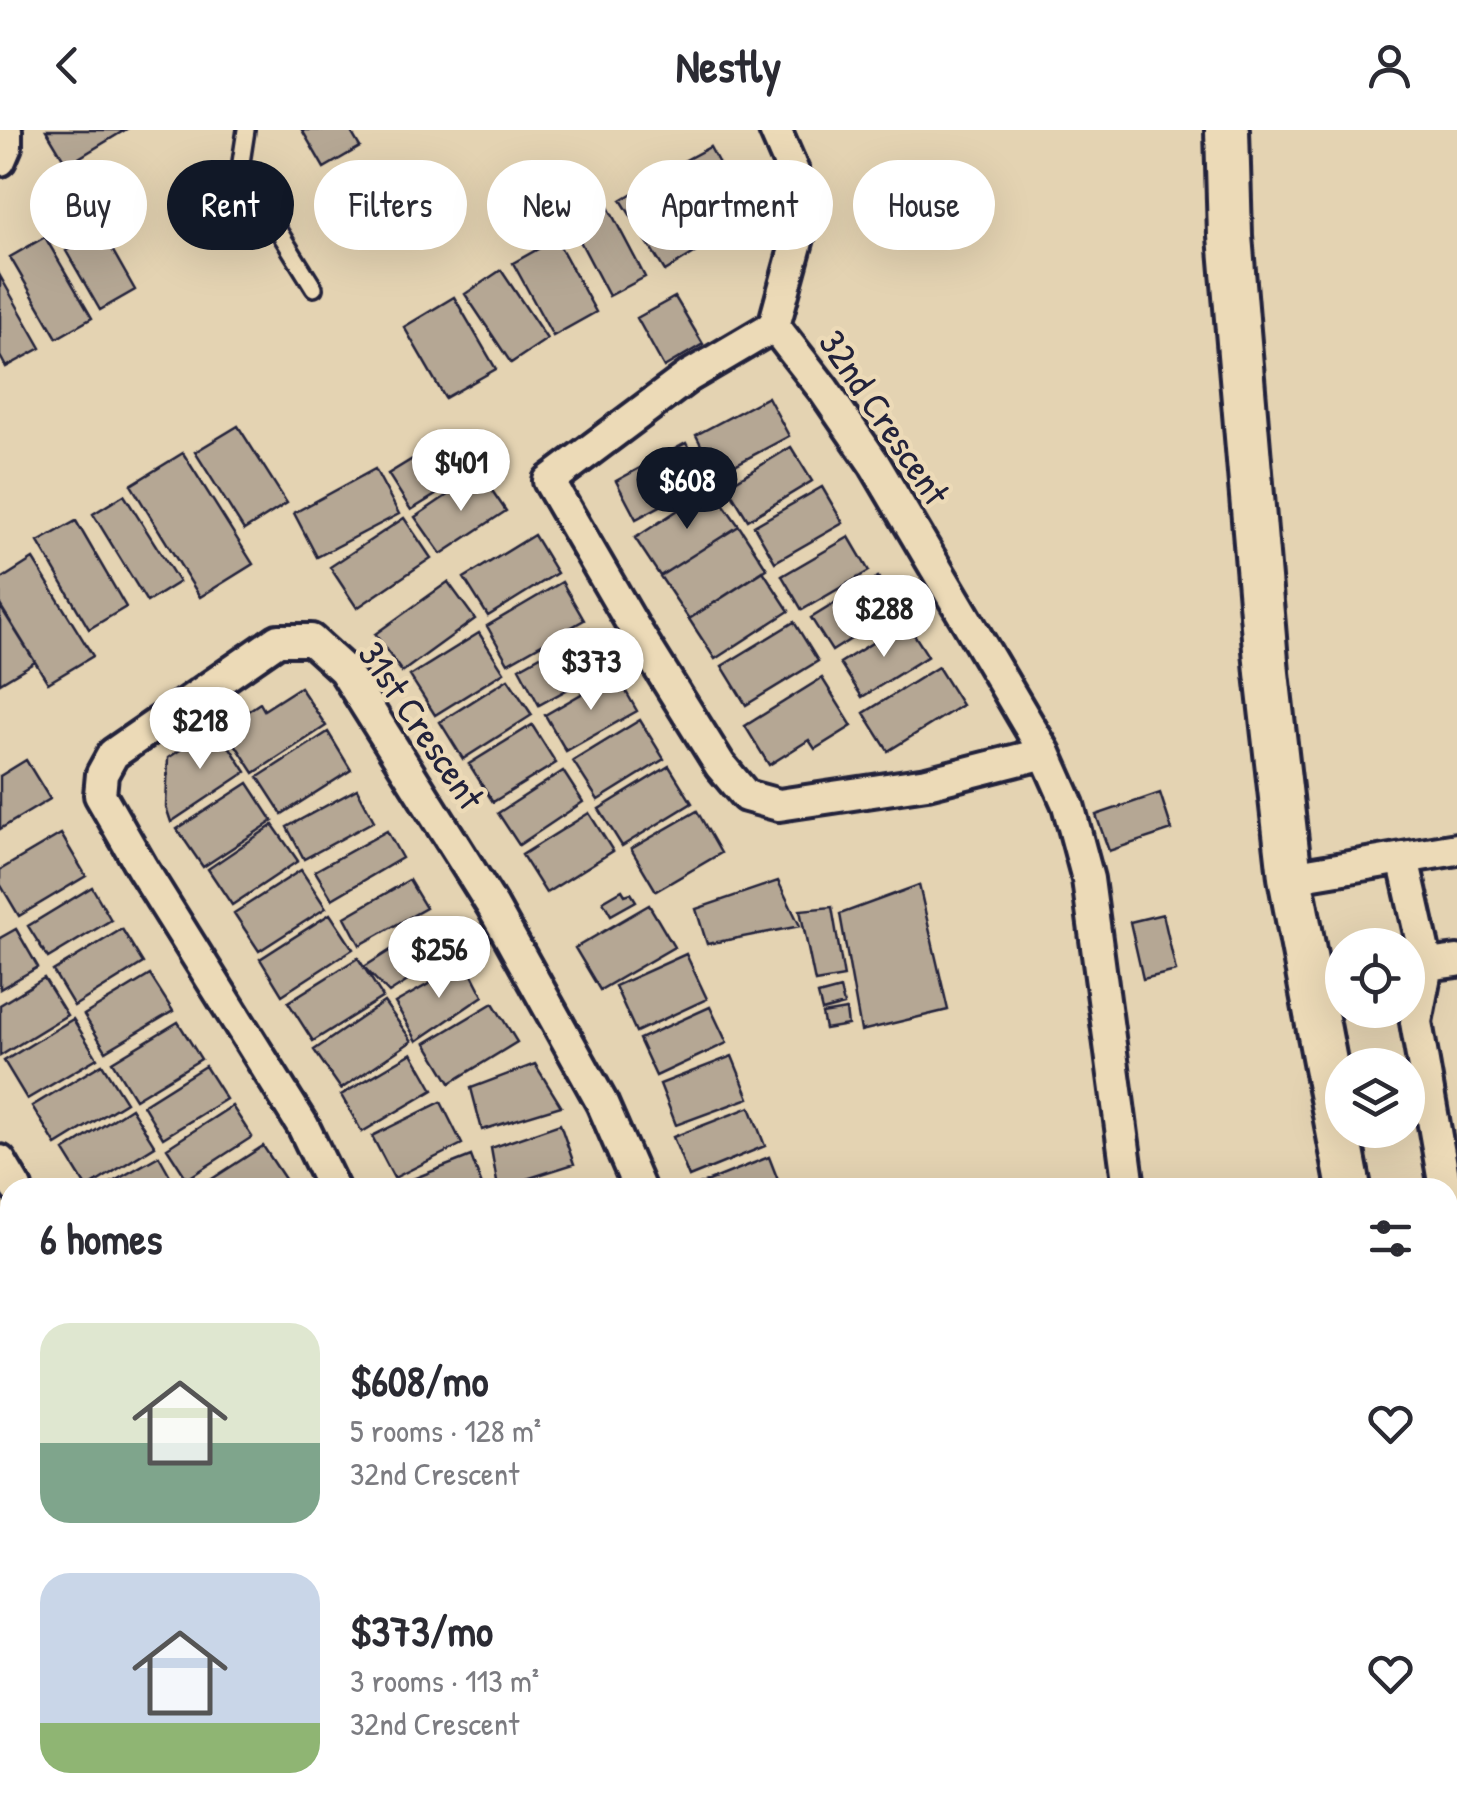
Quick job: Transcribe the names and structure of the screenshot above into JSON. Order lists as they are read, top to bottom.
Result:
{
  "streets": {
    "street": ["32nd Crescent", "31st Crescent"]
  },
  "page": {
    "header": "Nestly",
    "chip": [
      "Buy",
      "Rent",
      "Filters",
      "New",
      "Apartment",
      "House"
    ],
    "price": [
      "$401",
      "$608",
      "$288",
      "$373",
      "$218",
      "$256"
    ],
    "heading": "6 homes",
    "list": [
      {
        "name": "$608/mo",
        "note": "5 rooms · 128 m² · 32nd Crescent"
      },
      {
        "name": "$373/mo",
        "note": "3 rooms · 113 m² · 32nd Crescent"
      }
    ]
  }
}
